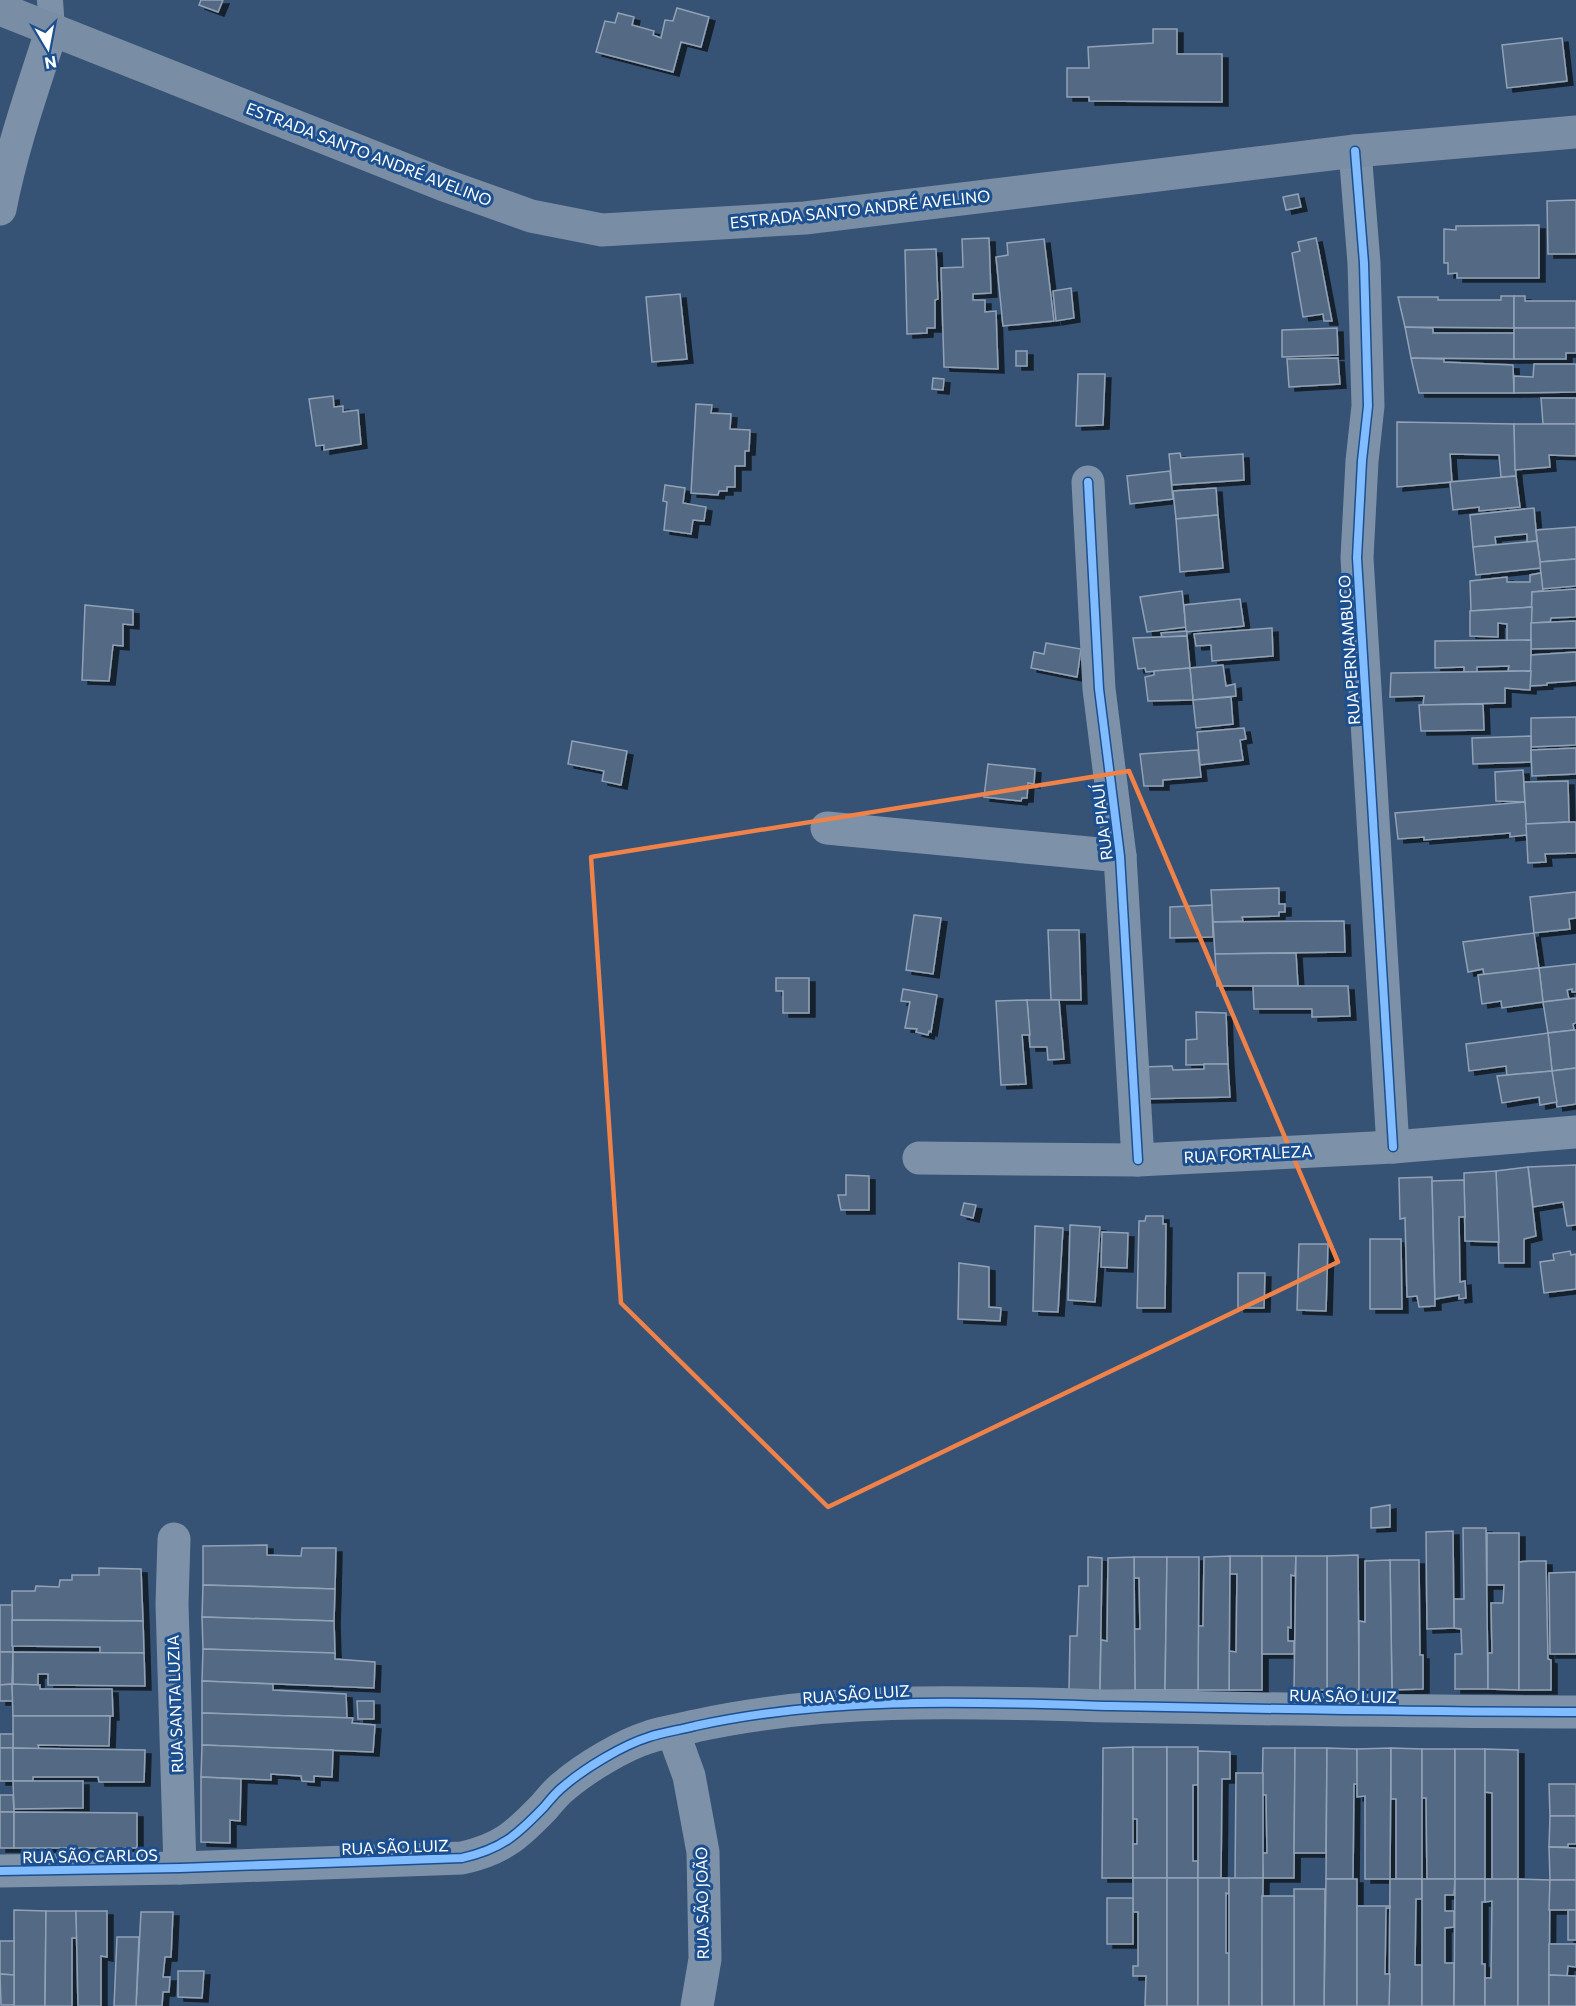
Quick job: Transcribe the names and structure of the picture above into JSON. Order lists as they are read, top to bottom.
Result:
{
  "streets": {
    "main road": ["ESTRADA SANTO ANDRÉ AVELINO"],
    "street": [
      "RUA PERNAMBUCO",
      "RUA PIAUÍ",
      "RUA FORTALEZA",
      "RUA SÃO LUIZ",
      "RUA SANTA LUZIA",
      "RUA SÃO CARLOS",
      "RUA SÃO JOÃO"
    ]
  },
  "crossings": [
    ["ESTRADA SANTO ANDRÉ AVELINO", "RUA PERNAMBUCO"],
    ["RUA PERNAMBUCO", "RUA FORTALEZA"],
    ["RUA PIAUÍ", "RUA FORTALEZA"],
    ["RUA SÃO LUIZ", "RUA SANTA LUZIA"],
    ["RUA SÃO LUIZ", "RUA SÃO CARLOS"],
    ["RUA SÃO LUIZ", "RUA SÃO JOÃO"],
    ["RUA SANTA LUZIA", "RUA SÃO CARLOS"]
  ],
  "north": "bottom"
}
